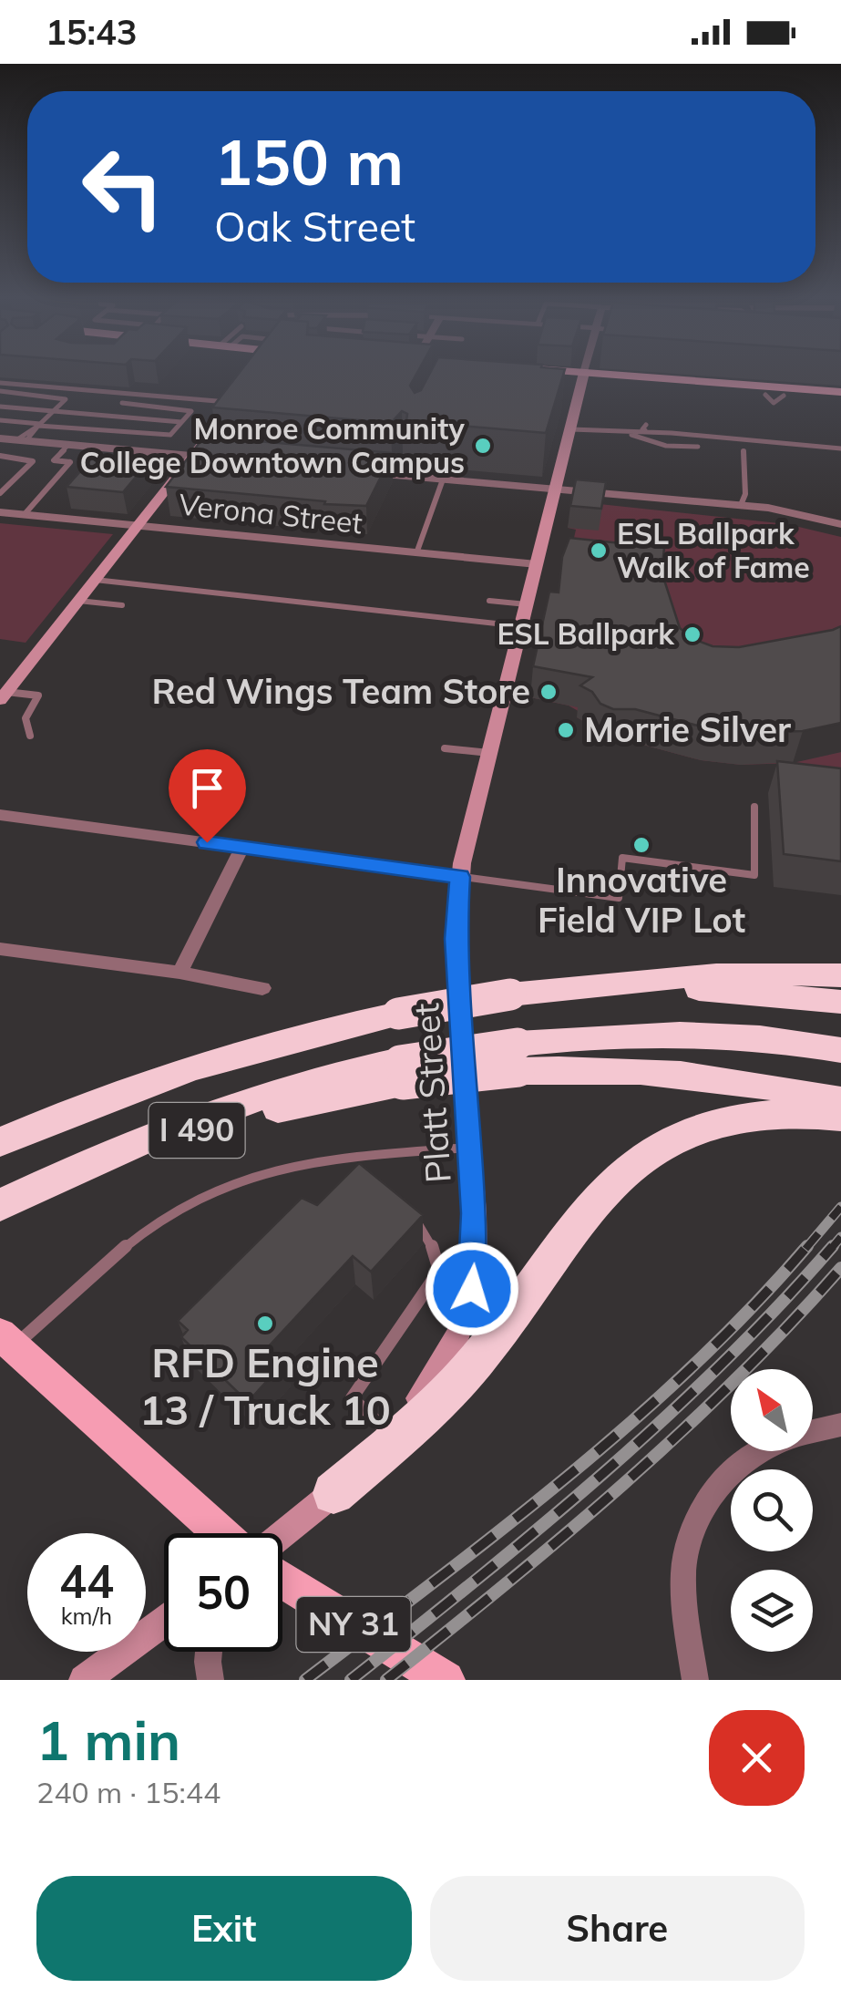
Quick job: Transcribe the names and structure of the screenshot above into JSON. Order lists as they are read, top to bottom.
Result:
{
  "streets": {
    "highway": ["I 490"],
    "main road": ["Platt Street", "NY 31"],
    "street": ["Verona Street"]
  },
  "crossings": [
    ["Verona Street", "Platt Street"]
  ],
  "places": [
    "Monroe Community College Downtown Campus",
    "ESL Ballpark Walk of Fame",
    "ESL Ballpark",
    "Red Wings Team Store",
    "Morrie Silver",
    "Innovative Field VIP Lot",
    "RFD Engine 13 / Truck 10"
  ],
  "north": "top left",
  "page": {
    "status": "15:43",
    "turn": ["150 m", "Oak Street"],
    "speed": "44 km/h",
    "limit": "50",
    "heading": ["1 min", "240 m · 15:44"],
    "buttons": ["Exit", "Share"]
  }
}
